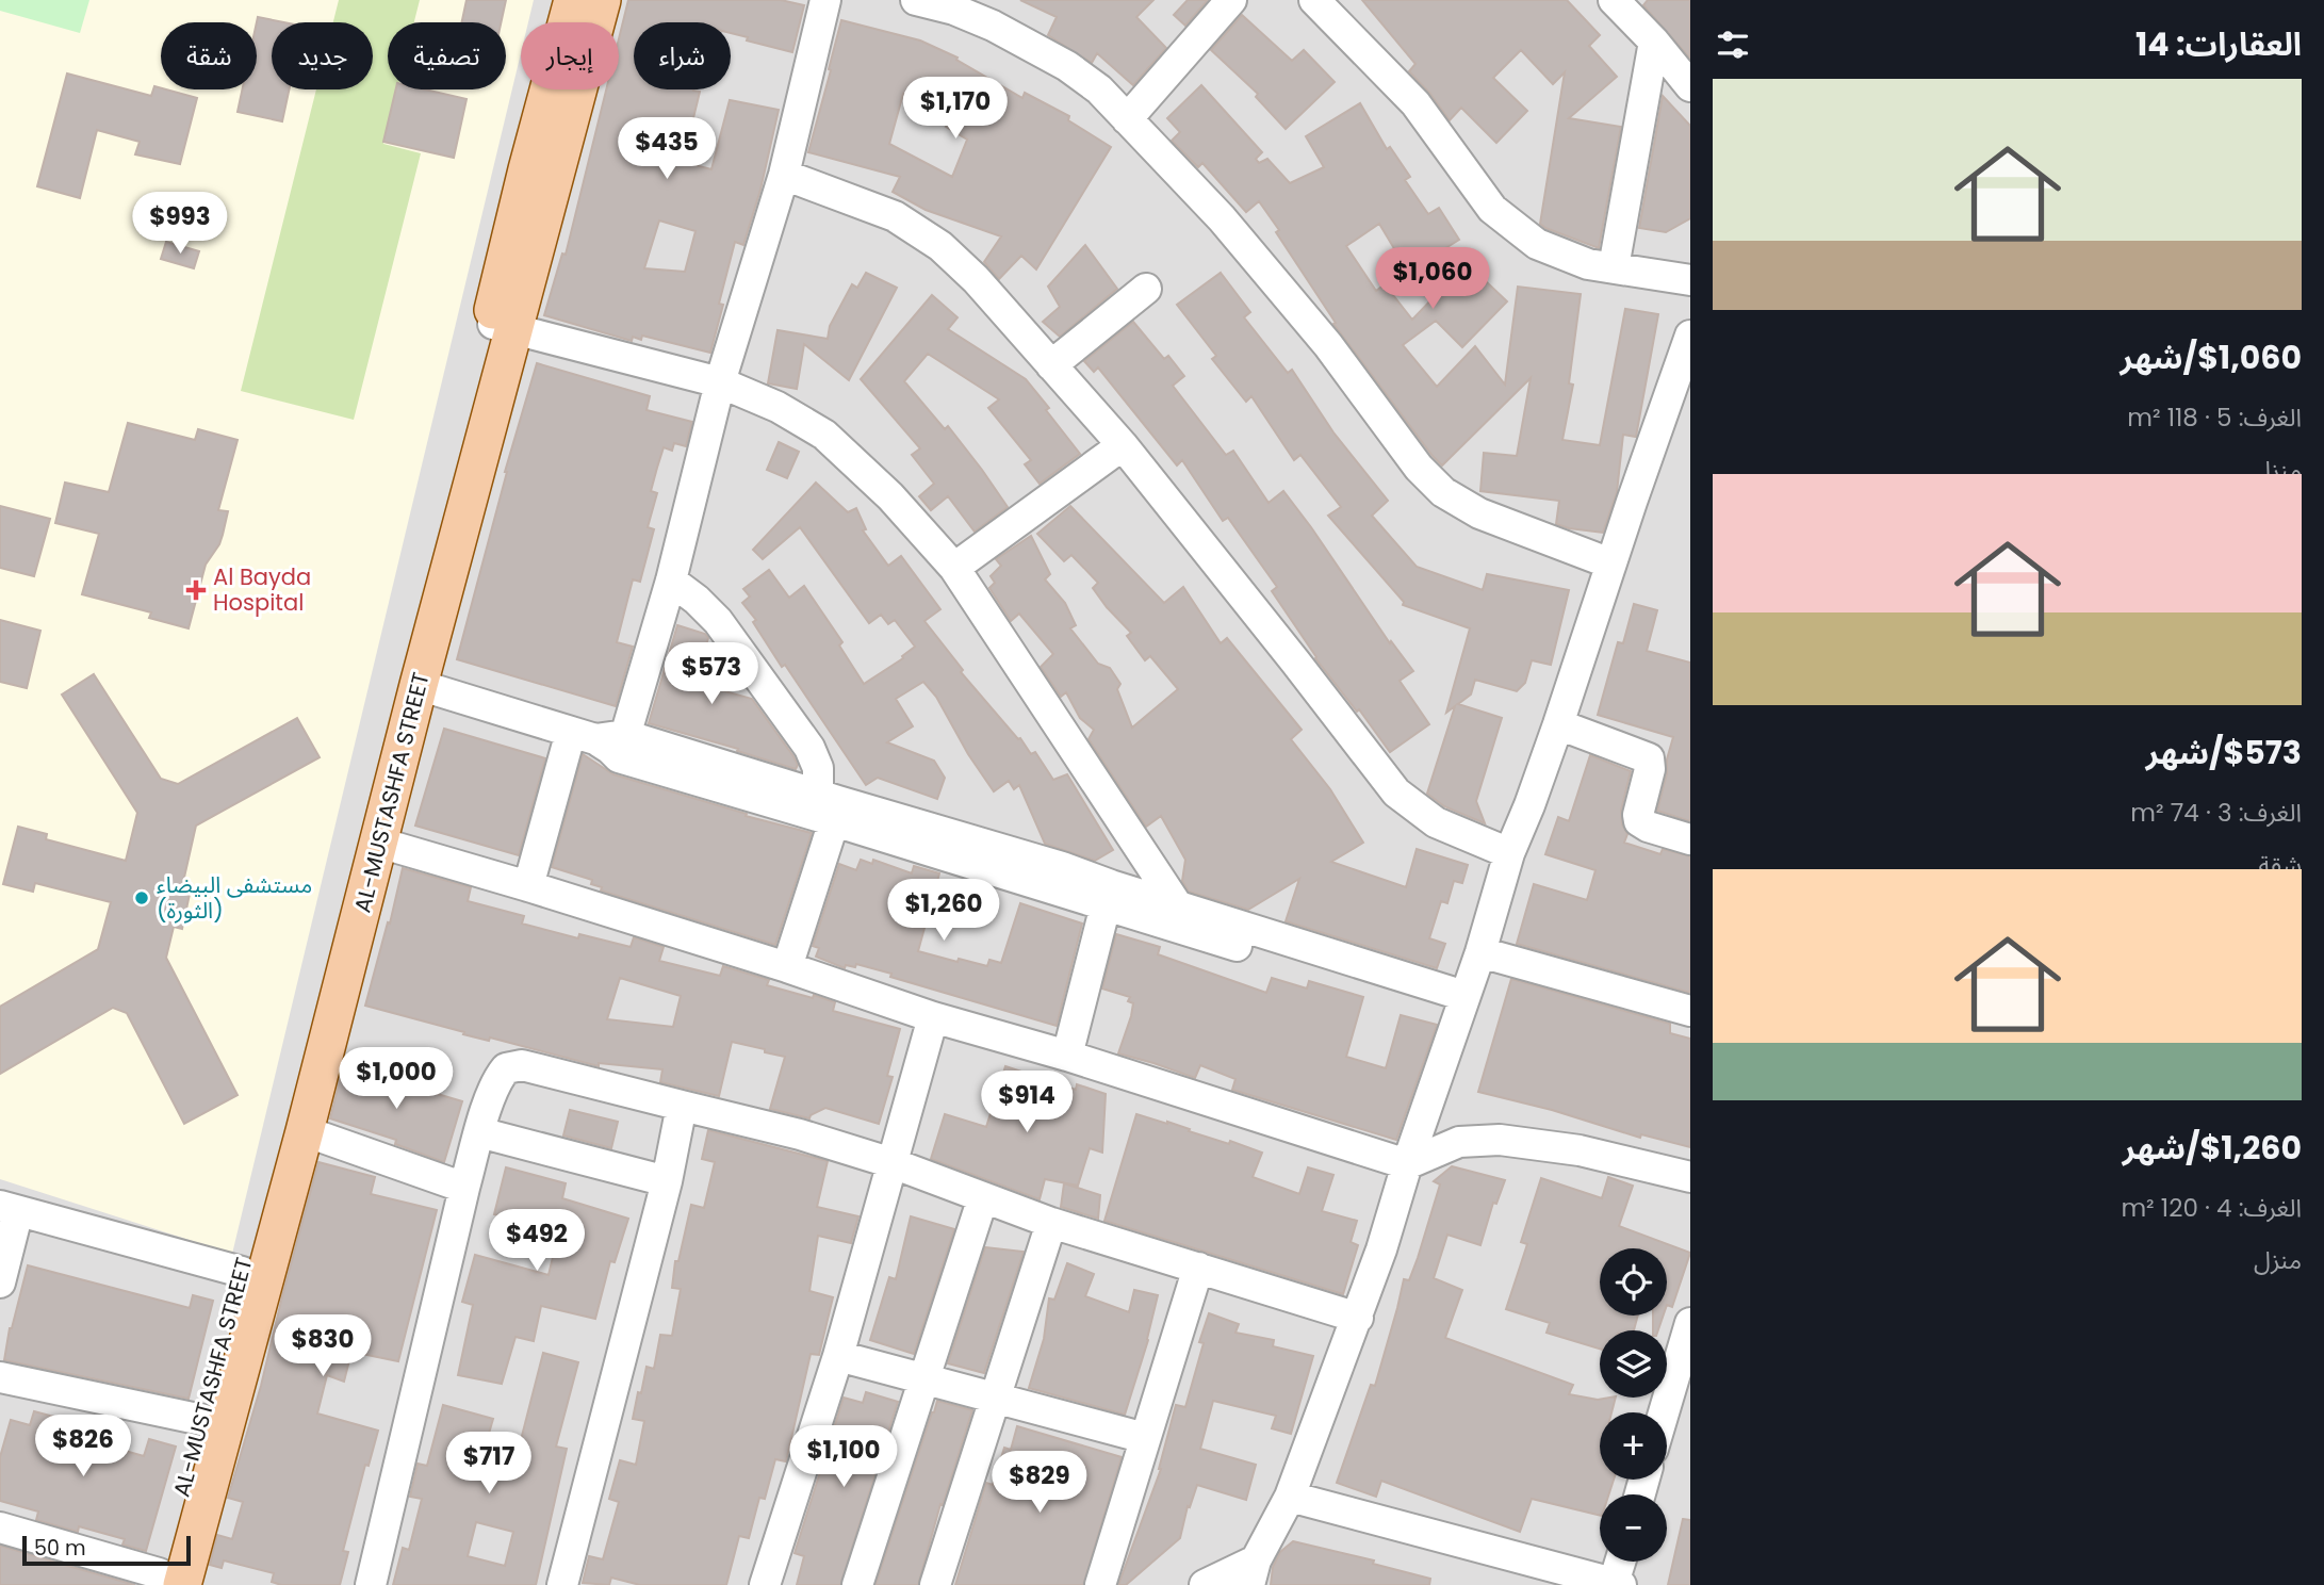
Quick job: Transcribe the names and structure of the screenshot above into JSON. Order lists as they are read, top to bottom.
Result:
{
  "streets": {
    "main road": ["AL-MUSTASHFA STREET"]
  },
  "places": {
    "health": ["Al Bayda Hospital"],
    "other": ["مستشفى البيضاء (الثورة)"]
  },
  "scale_bar": "50 m",
  "page": {
    "heading": "العقارات: 14",
    "chip": [
      "شراء",
      "إيجار",
      "تصفية",
      "جديد",
      "شقة"
    ],
    "price": [
      "$1,170",
      "$435",
      "$993",
      "$1,060",
      "$573",
      "$1,260",
      "$1,000",
      "$914",
      "$492",
      "$830",
      "$826",
      "$1,100",
      "$717",
      "$829"
    ],
    "list": [
      {
        "name": "$1,060/شهر",
        "note": "الغرف: 5 · 118 m² · منزل"
      },
      {
        "name": "$573/شهر",
        "note": "الغرف: 3 · 74 m² · شقة"
      },
      {
        "name": "$1,260/شهر",
        "note": "الغرف: 4 · 120 m² · منزل"
      }
    ],
    "map_buttons": ["+", "−"],
    "scale": "50 m"
  }
}
